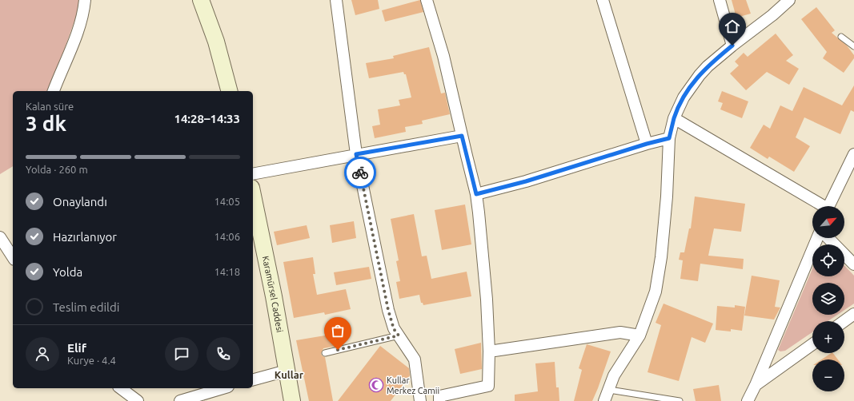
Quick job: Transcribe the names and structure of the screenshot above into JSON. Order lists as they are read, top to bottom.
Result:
{
  "streets": {
    "main road": ["Karamürsel Caddesi"]
  },
  "districts": ["Kullar"],
  "places": {
    "mosque": ["Kullar Merkez Camii"]
  },
  "north": "top right",
  "page": {
    "heading": ["3 dk", "Kalan süre", "14:28–14:33"],
    "panel": ["Elif", "Kurye · 4.4"],
    "bar": "Yolda · 260 m",
    "list": [
      ["Onaylandı", "14:05"],
      ["Hazırlanıyor", "14:06"],
      ["Yolda", "14:18"],
      "Teslim edildi"
    ],
    "map_buttons": ["+", "−"]
  }
}
